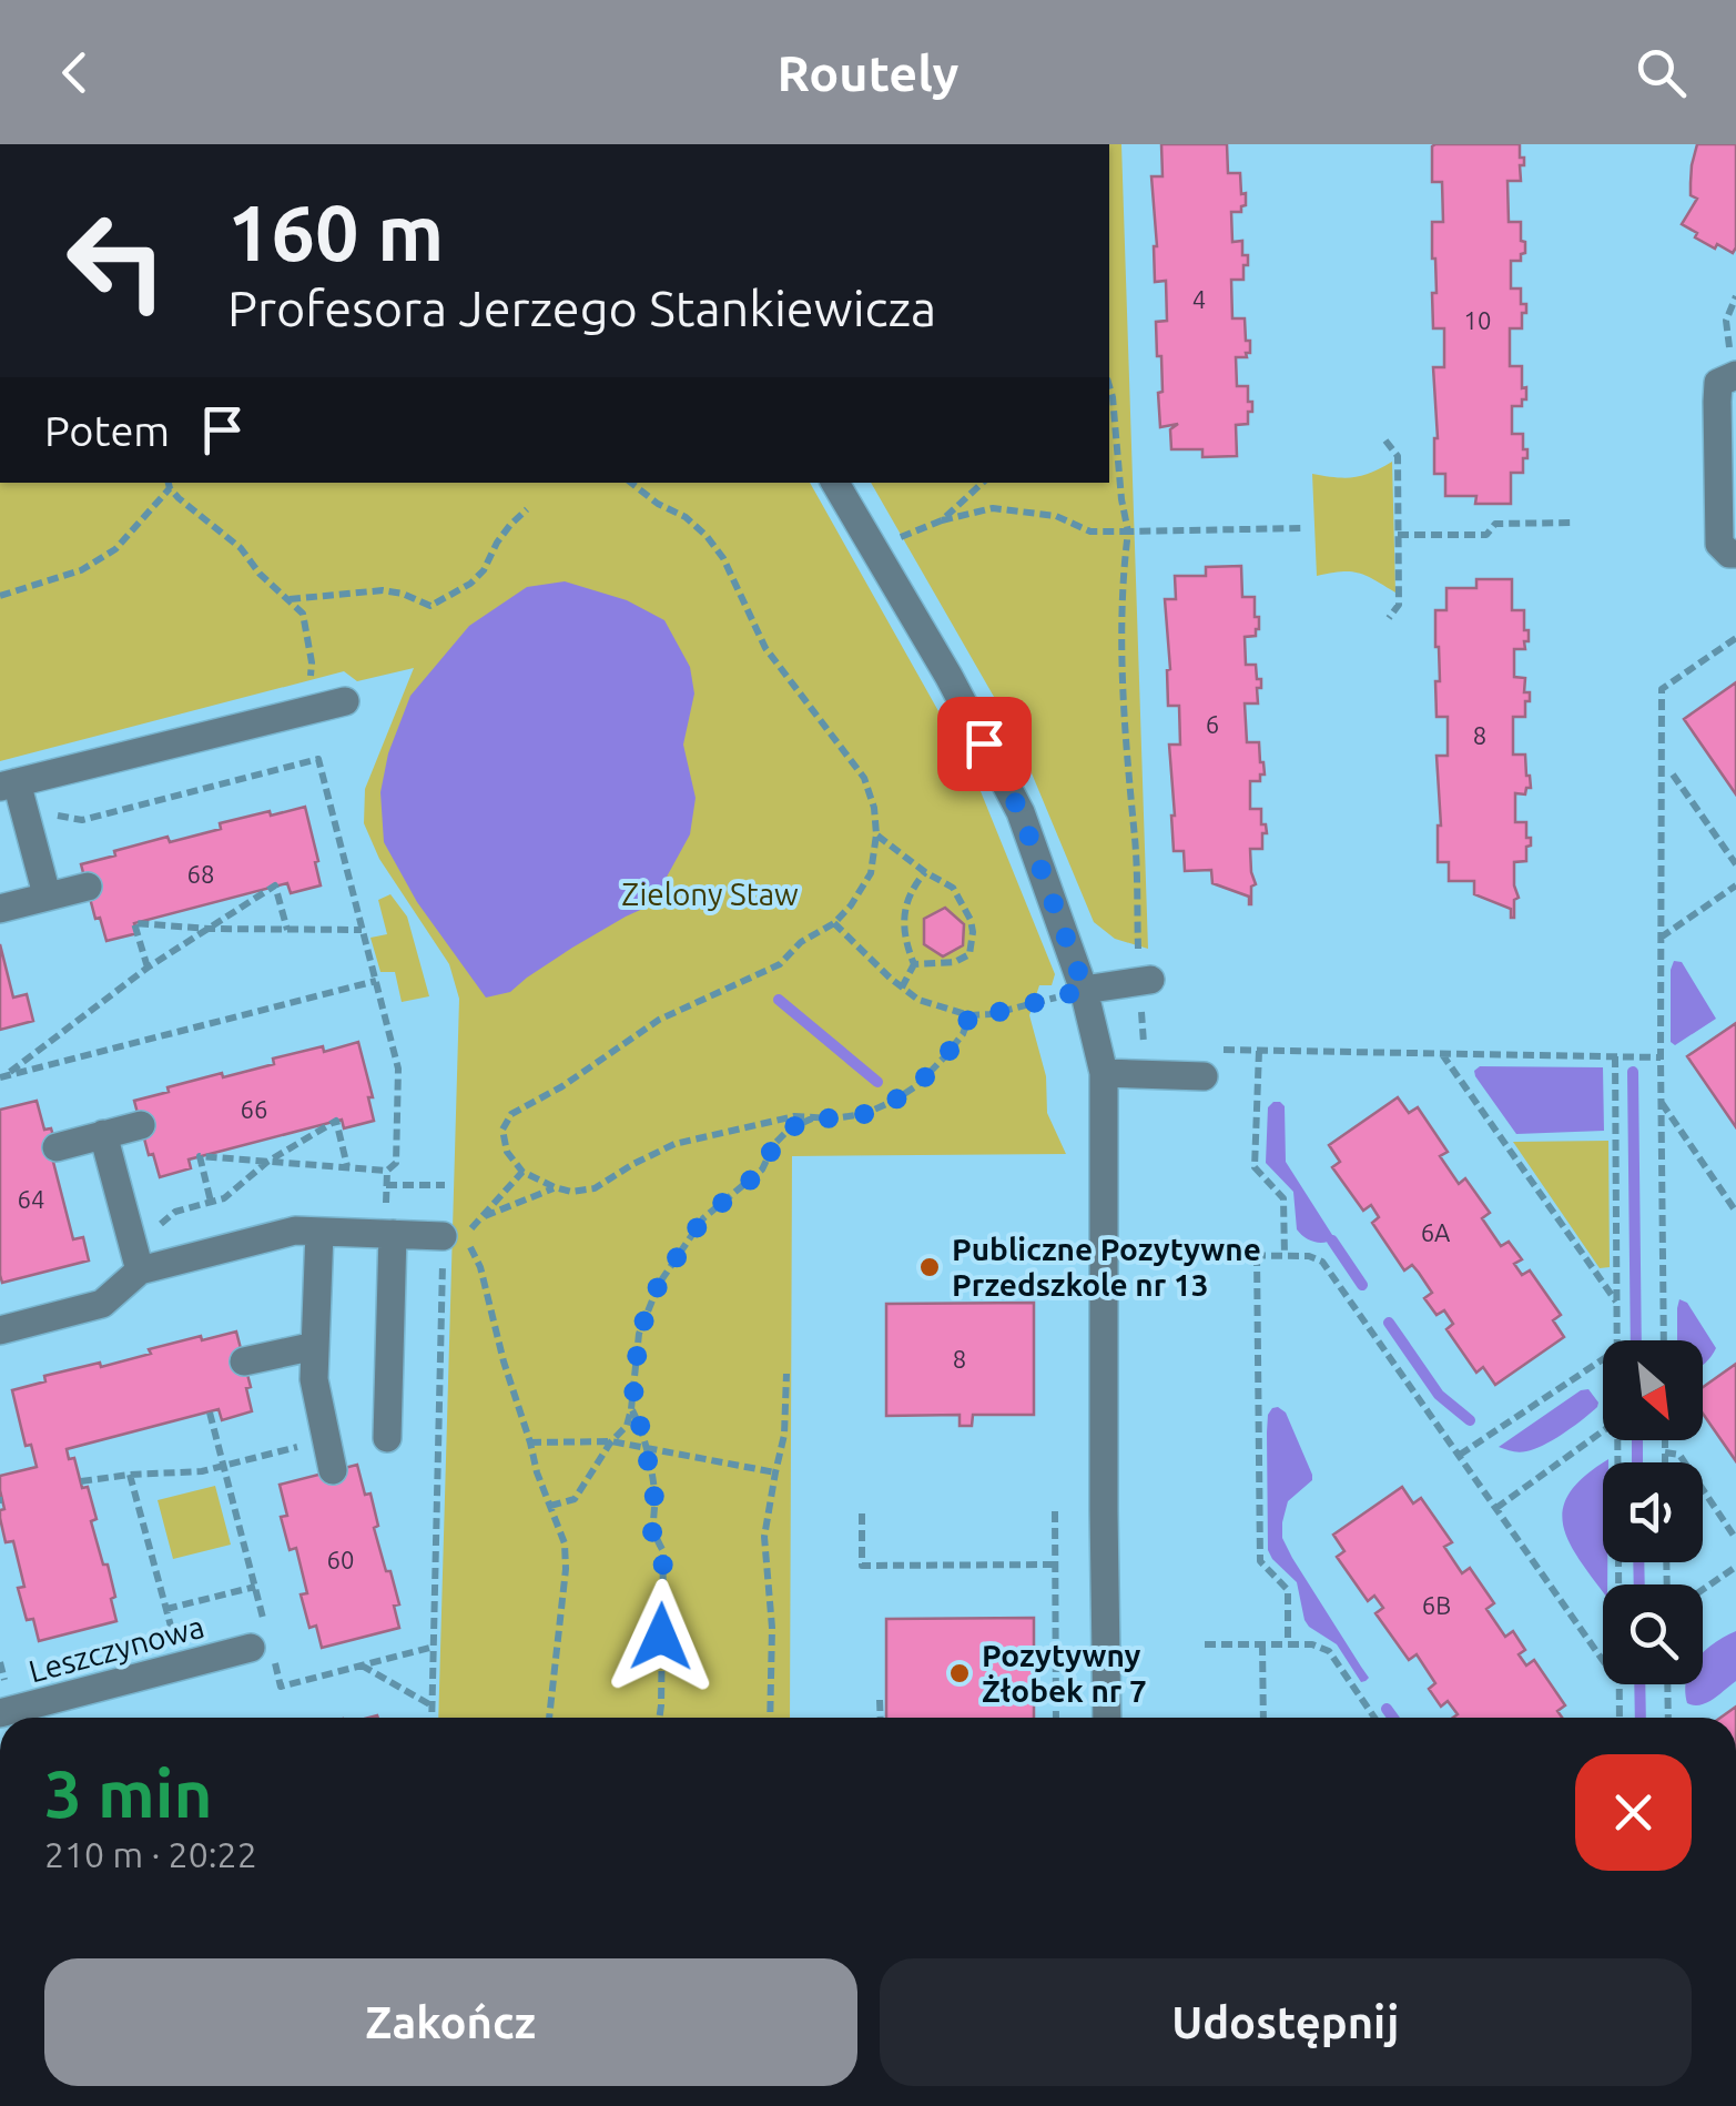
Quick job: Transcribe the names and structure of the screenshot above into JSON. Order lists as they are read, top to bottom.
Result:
{
  "streets": {
    "street": ["Leszczynowa"]
  },
  "parks": ["Zielony Staw"],
  "places": ["Publiczne Pozytywne Przedszkole nr 13", "Pozytywny Żłobek nr 7"],
  "house_numbers": [
    "4",
    "10",
    "6",
    "8",
    "68",
    "66",
    "64",
    "6A",
    "8",
    "60",
    "6B"
  ],
  "north": "bottom right",
  "page": {
    "header": "Routely",
    "turn": ["160 m", "Profesora Jerzego Stankiewicza"],
    "then": "Potem",
    "heading": ["3 min", "210 m · 20:22"],
    "buttons": ["Zakończ", "Udostępnij"]
  }
}
